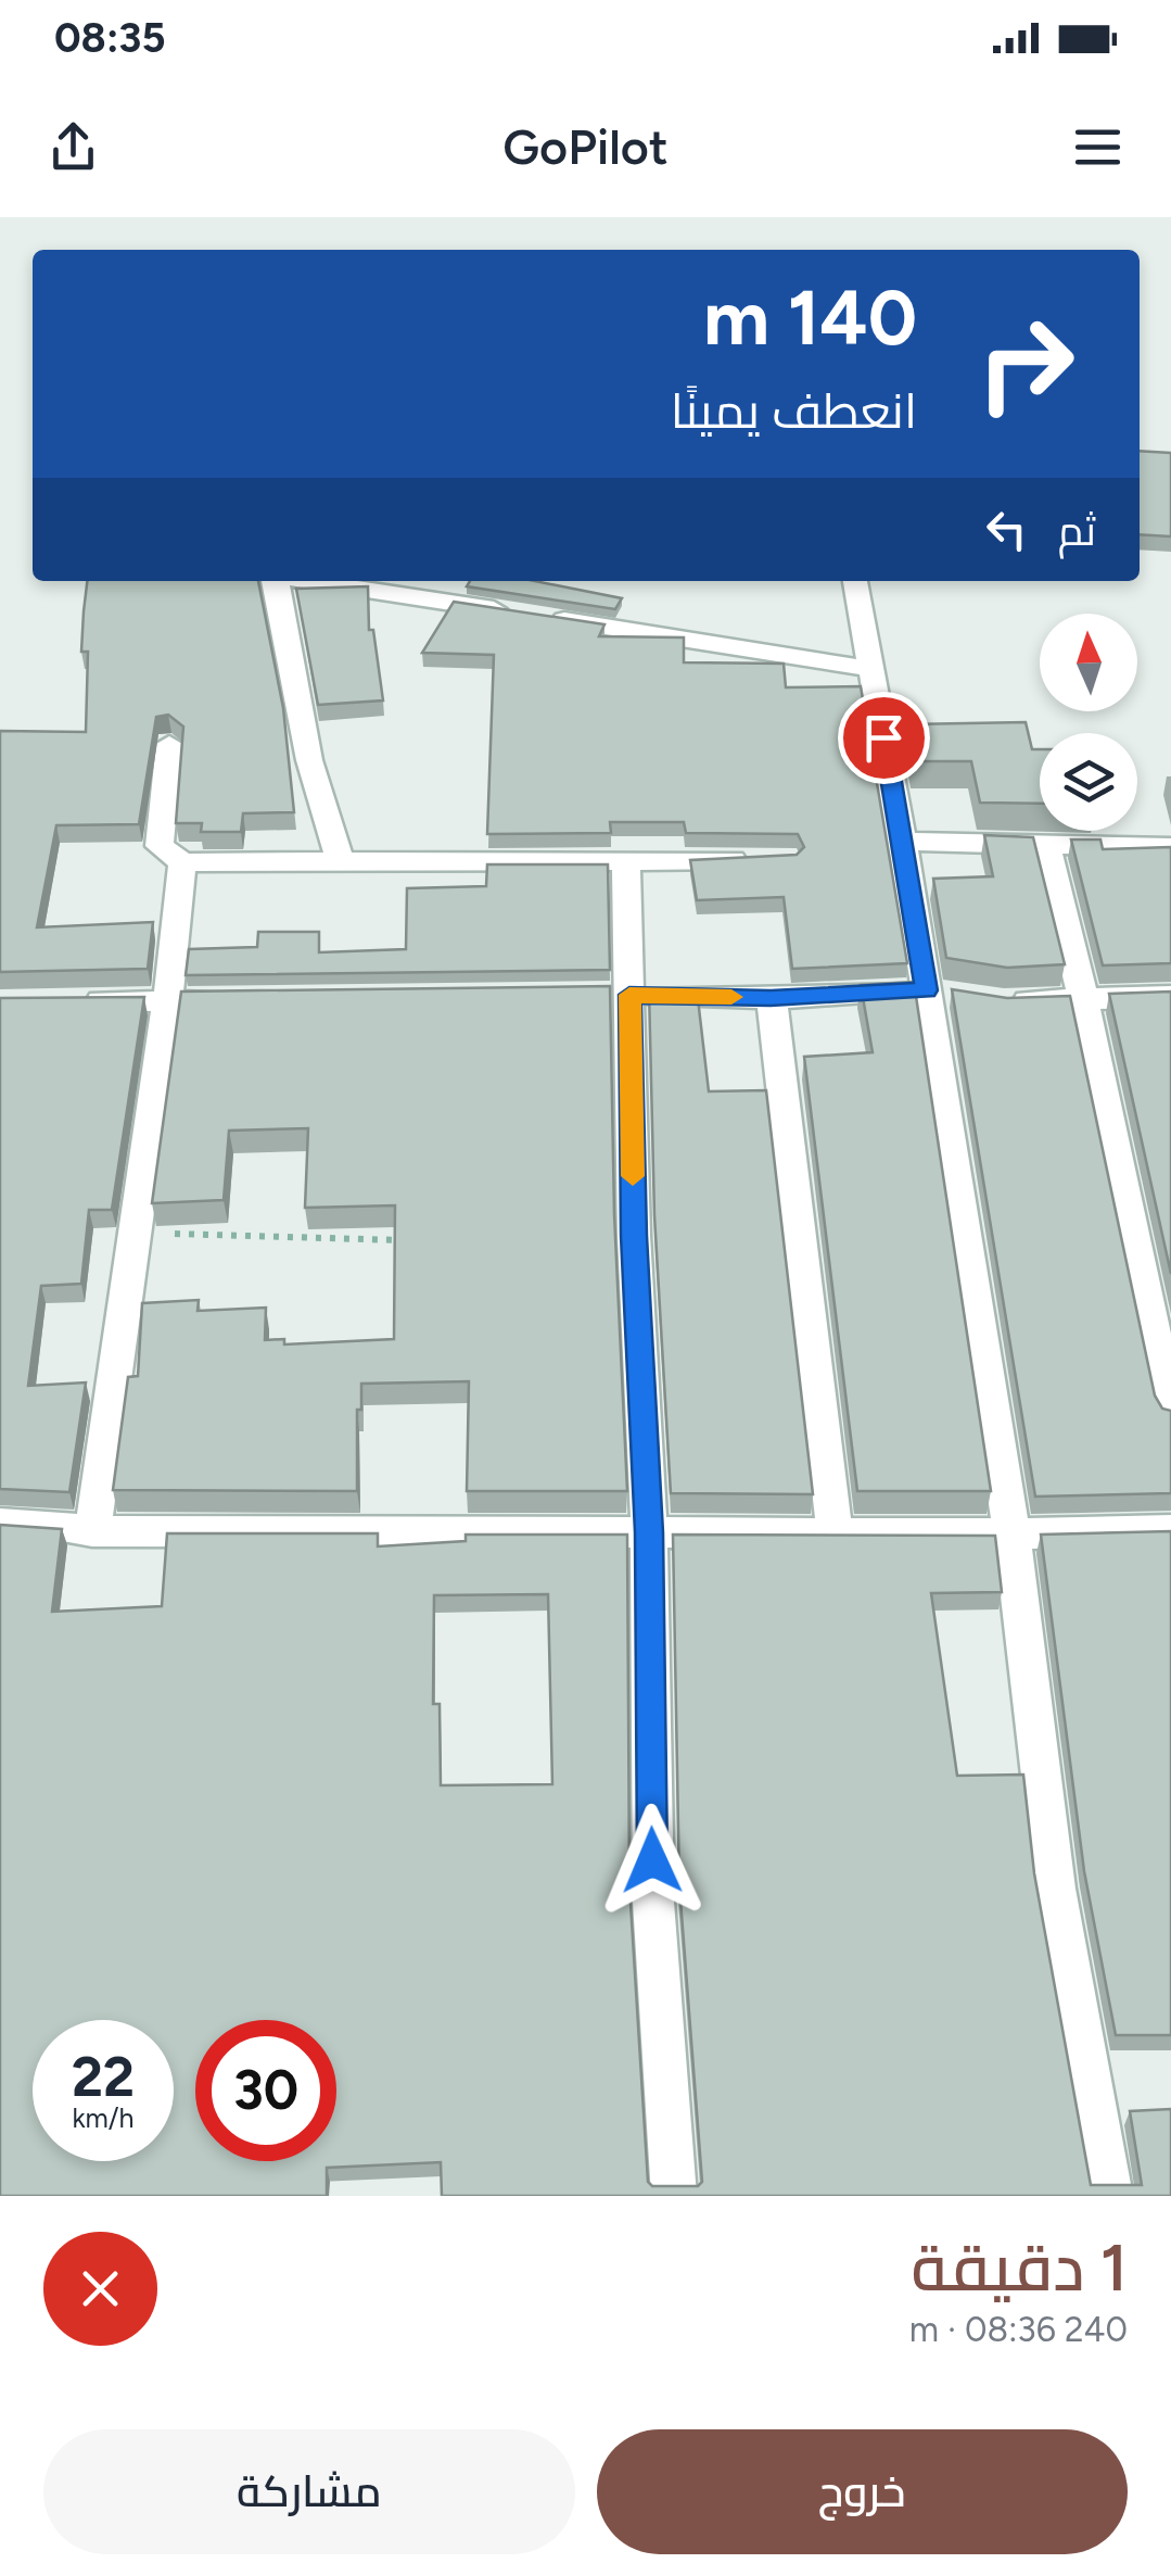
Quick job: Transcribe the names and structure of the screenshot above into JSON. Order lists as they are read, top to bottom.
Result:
{
  "north": "top",
  "page": {
    "status": "08:35",
    "header": "GoPilot",
    "turn": ["140 m", "انعطف يمينًا"],
    "then": "ثم",
    "speed": "22 km/h",
    "limit": "30",
    "heading": ["1 دقيقة", "240 m · 08:36"],
    "buttons": ["خروج", "مشاركة"]
  }
}
